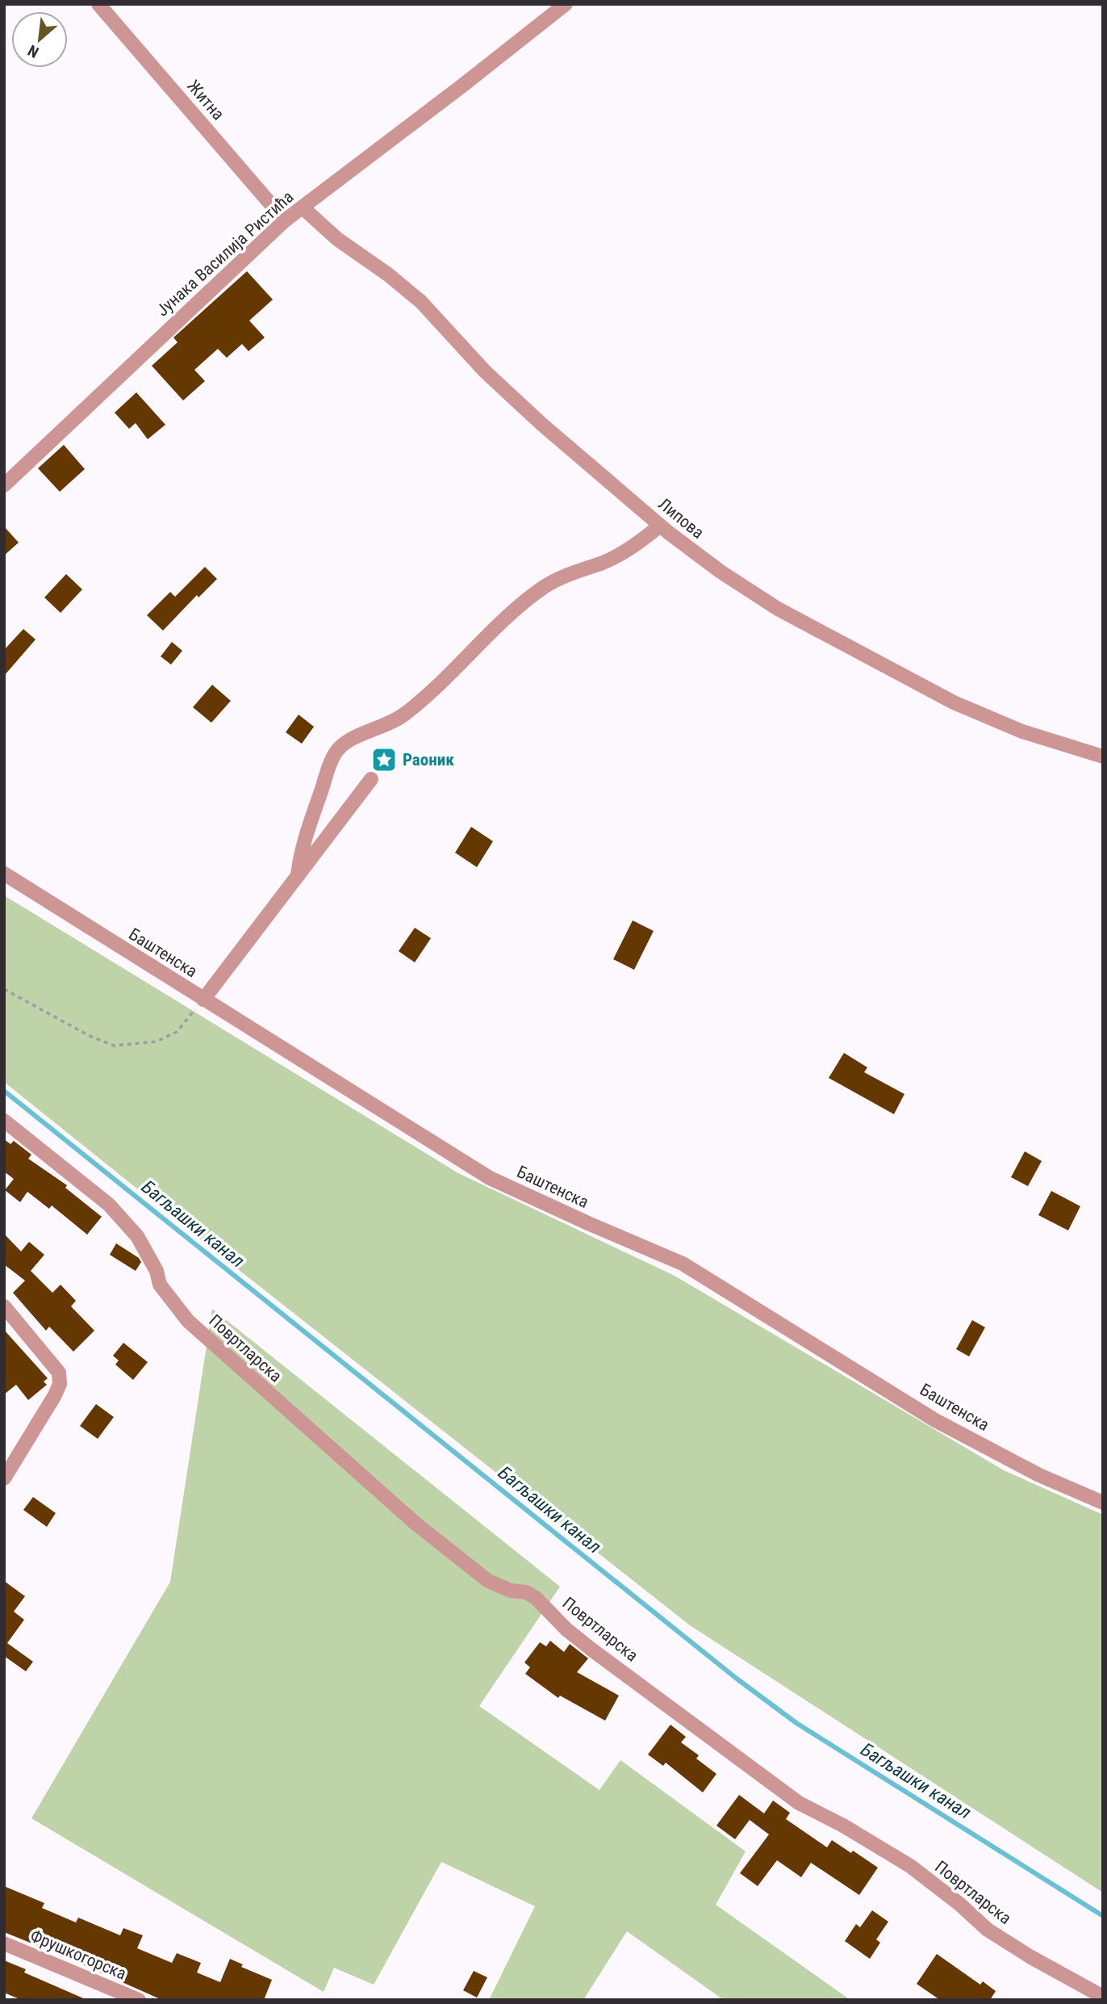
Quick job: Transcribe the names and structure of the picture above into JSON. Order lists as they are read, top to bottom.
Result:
{
  "streets": {
    "street": [
      "Житна",
      "Јунака Василија Ристића",
      "Липова",
      "Баштенска",
      "Повртларска",
      "Фрушкогорска"
    ]
  },
  "crossings": [
    ["Житна", "Јунака Василија Ристића"],
    ["Јунака Василија Ристића", "Липова"]
  ],
  "water": ["Багљашки канал"],
  "places": {
    "place": ["Раоник"]
  },
  "north": "bottom left"
}
